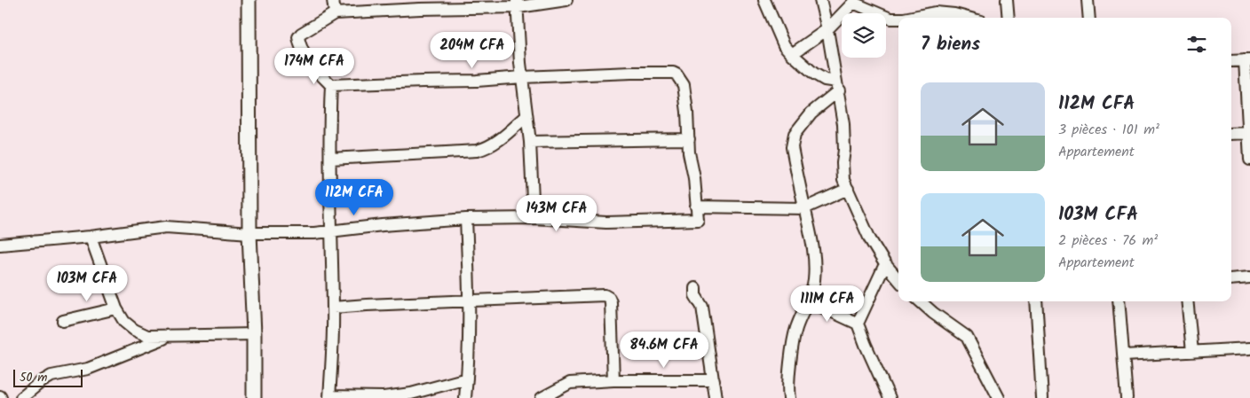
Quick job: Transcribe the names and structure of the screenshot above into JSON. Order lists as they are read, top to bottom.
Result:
{
  "scale_bar": "50 m",
  "page": {
    "heading": "7 biens",
    "price": [
      "204M CFA",
      "174M CFA",
      "112M CFA",
      "143M CFA",
      "103M CFA",
      "111M CFA",
      "84.6M CFA"
    ],
    "list": [
      {
        "name": "112M CFA",
        "note": "3 pièces · 101 m² · Appartement"
      },
      {
        "name": "103M CFA",
        "note": "2 pièces · 76 m² · Appartement"
      }
    ],
    "scale": "50 m"
  }
}
